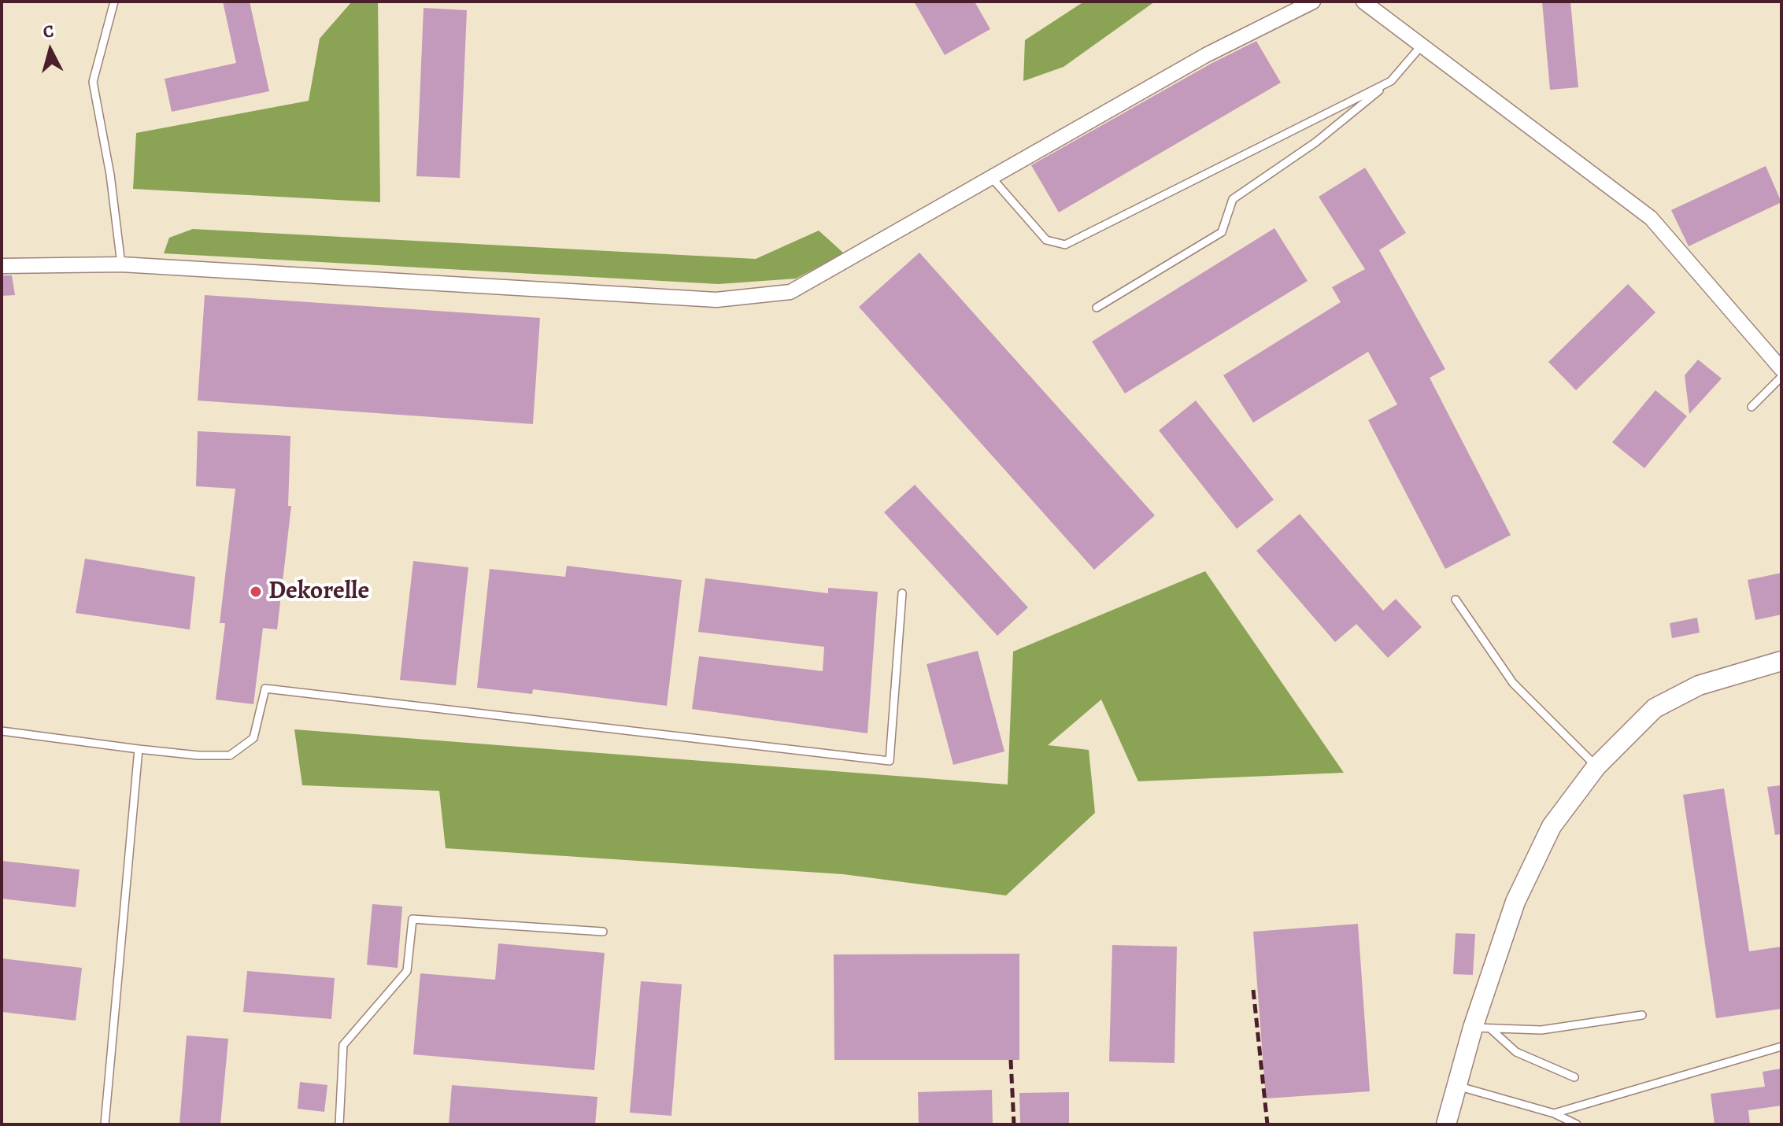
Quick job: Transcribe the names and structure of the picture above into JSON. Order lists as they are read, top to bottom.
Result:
{
  "places": ["Dekorelle"],
  "north": "top"
}
